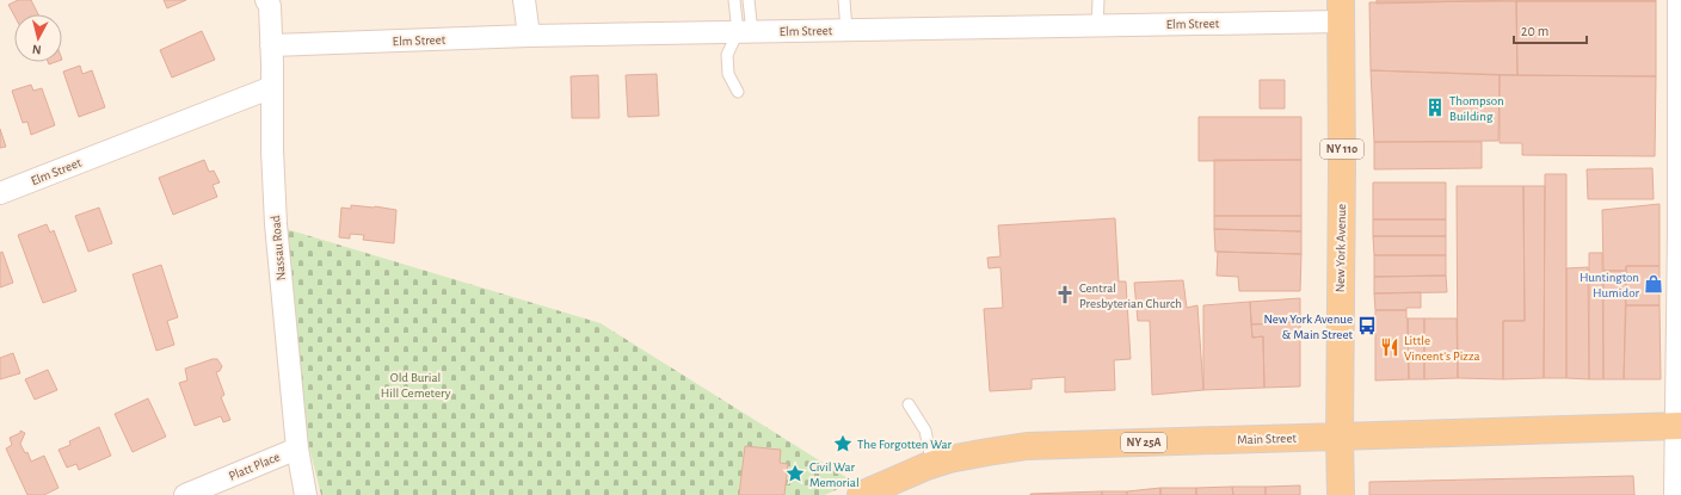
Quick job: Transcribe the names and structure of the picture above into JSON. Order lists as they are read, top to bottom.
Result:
{
  "streets": {
    "main road": [
      "NY 110",
      "New York Avenue",
      "Main Street",
      "NY 25A"
    ],
    "street": ["Elm Street", "Nassau Road", "Platt Place"]
  },
  "crossings": [
    ["Elm Street", "Nassau Road"],
    ["Elm Street", "New York Avenue"],
    ["Nassau Road", "Platt Place"],
    ["New York Avenue", "Main Street"]
  ],
  "parks": ["Old Burial Hill Cemetery"],
  "places": {
    "building": ["Thompson Building"],
    "shop": ["Huntington Humidor"],
    "church": ["Central Presbyterian Church"],
    "bus stop": ["New York Avenue & Main Street"],
    "restaurant": ["Little Vincent's Pizza"],
    "place": ["The Forgotten War", "Civil War Memorial"]
  },
  "scale_bar": "20 m",
  "north": "bottom"
}
